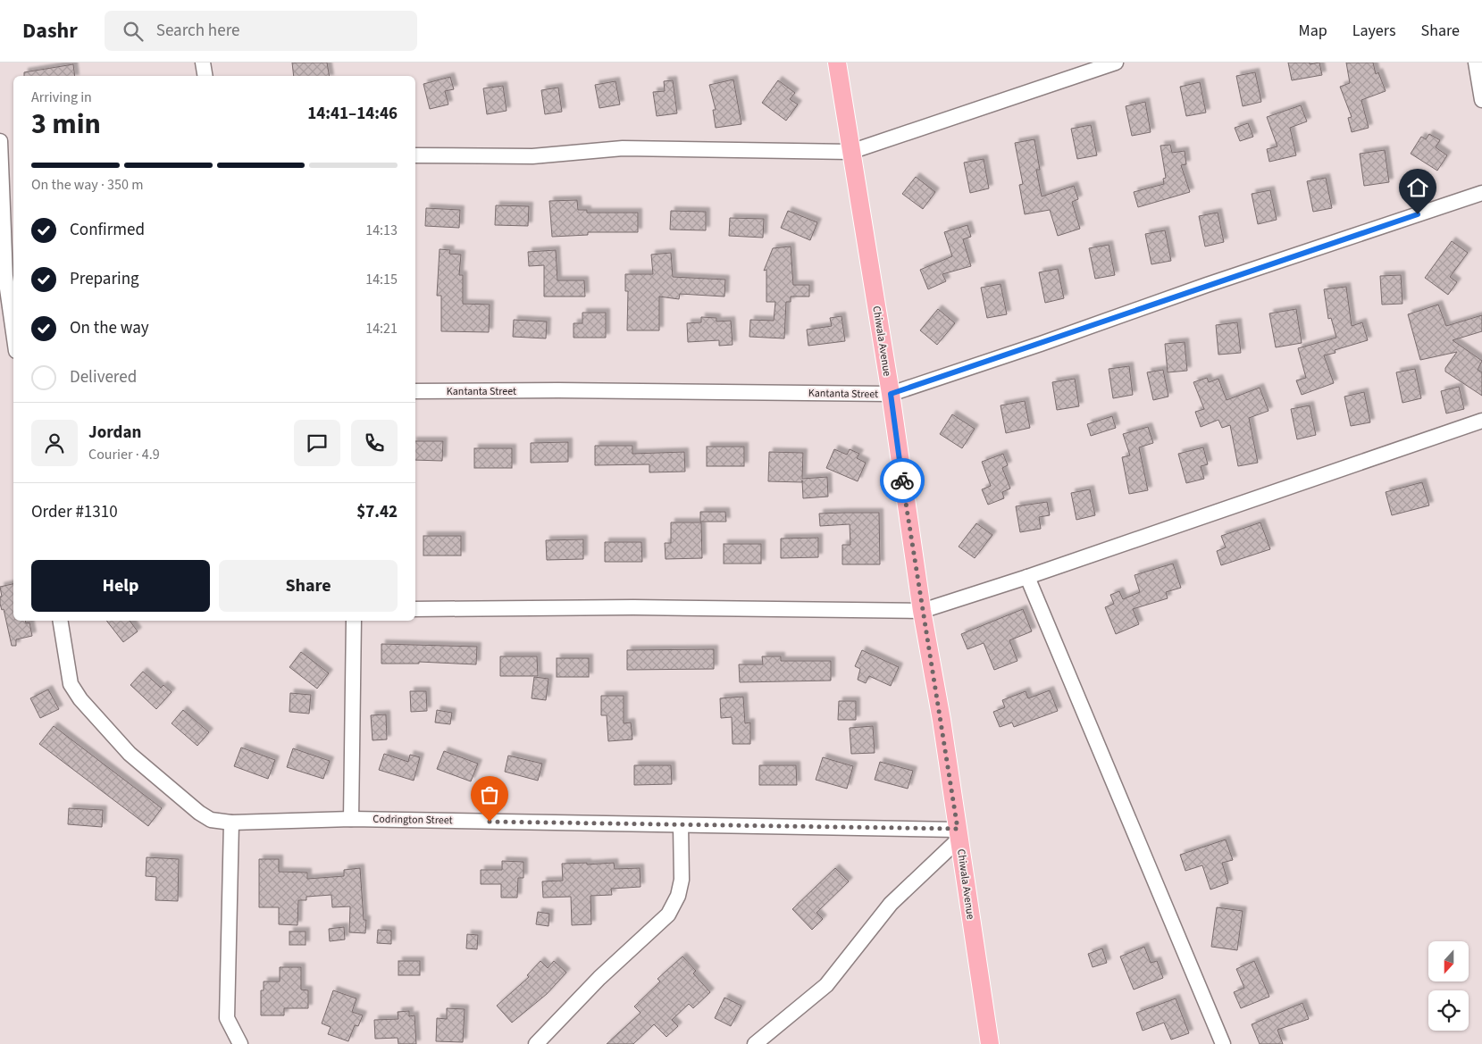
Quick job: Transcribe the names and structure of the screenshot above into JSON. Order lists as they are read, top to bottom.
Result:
{
  "streets": {
    "main road": ["Chiwala Avenue"],
    "street": ["Kantanta Street", "Codrington Street"]
  },
  "crossings": [
    ["Chiwala Avenue", "Kantanta Street"],
    ["Chiwala Avenue", "Codrington Street"]
  ],
  "north": "bottom",
  "page": {
    "header": "Dashr",
    "search": "Search here",
    "nav": ["Map", "Layers", "Share"],
    "heading": ["3 min", "Arriving in", "14:41–14:46"],
    "panel": [
      "Jordan",
      "Courier · 4.9",
      "Order #1310",
      "$7.42"
    ],
    "bar": "On the way · 350 m",
    "list": [
      ["Confirmed", "14:13"],
      ["Preparing", "14:15"],
      ["On the way", "14:21"],
      "Delivered"
    ],
    "buttons": ["Help", "Share"]
  }
}
